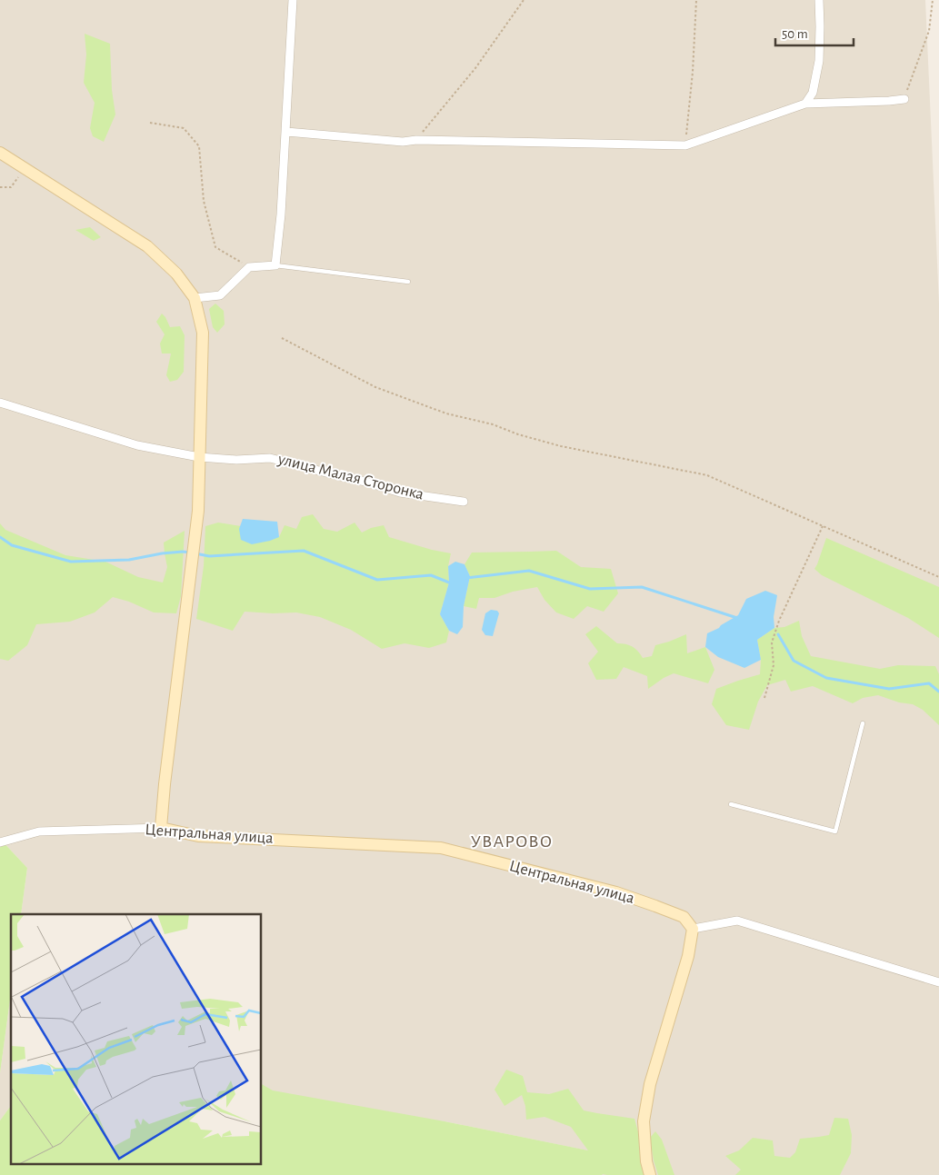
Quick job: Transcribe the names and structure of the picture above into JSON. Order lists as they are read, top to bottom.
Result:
{
  "streets": {
    "street": ["улица Малая Сторонка", "Центральная улица"]
  },
  "districts": ["УВАРОВО"],
  "scale_bar": "50 m"
}
